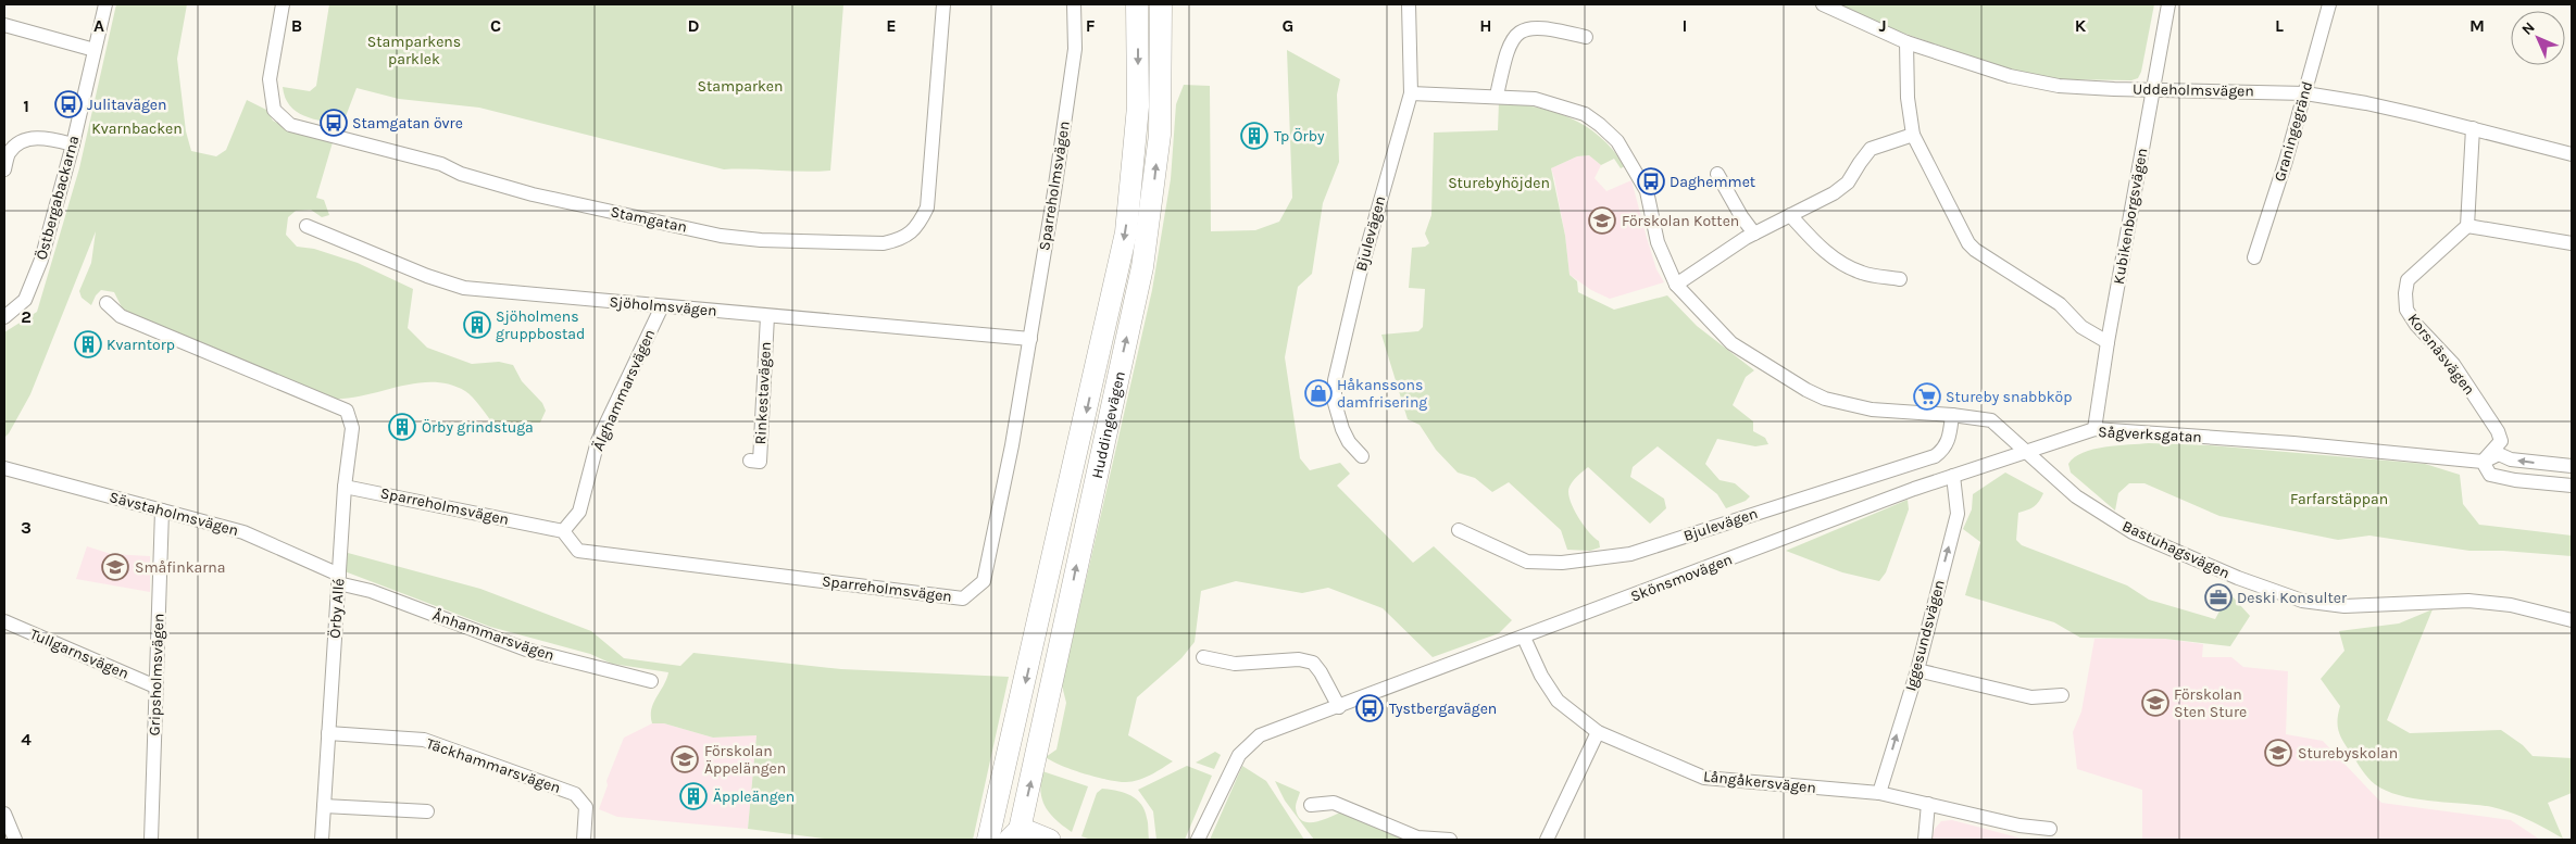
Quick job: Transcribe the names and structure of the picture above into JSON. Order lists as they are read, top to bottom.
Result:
{
  "streets": {
    "main road": ["Huddingevägen"],
    "street": [
      "Uddeholmsvägen",
      "Graningegränd",
      "Sparreholmsvägen",
      "Östbergabackarna",
      "Kubikenborgsvägen",
      "Stamgatan",
      "Bjulevägen",
      "Sjöholmsvägen",
      "Korsnäsvägen",
      "Älghammarsvägen",
      "Rinkestavägen",
      "Sågverksgatan",
      "Sävstaholmsvägen",
      "Bastuhagsvägen",
      "Skönsmovägen",
      "Örby Allé",
      "Ånhammarsvägen",
      "Iggesundsvägen",
      "Tullgarnsvägen",
      "Gripsholmsvägen",
      "Täckhammarsvägen",
      "Långåkersvägen"
    ]
  },
  "crossings": [
    ["Uddeholmsvägen", "Graningegränd"],
    ["Uddeholmsvägen", "Kubikenborgsvägen"],
    ["Sparreholmsvägen", "Sjöholmsvägen"],
    ["Sparreholmsvägen", "Älghammarsvägen"],
    ["Sparreholmsvägen", "Örby Allé"],
    ["Kubikenborgsvägen", "Sågverksgatan"],
    ["Sjöholmsvägen", "Älghammarsvägen"],
    ["Sjöholmsvägen", "Rinkestavägen"],
    ["Korsnäsvägen", "Sågverksgatan"],
    ["Sågverksgatan", "Bastuhagsvägen"],
    ["Sågverksgatan", "Skönsmovägen"],
    ["Sävstaholmsvägen", "Örby Allé"],
    ["Sävstaholmsvägen", "Ånhammarsvägen"],
    ["Sävstaholmsvägen", "Gripsholmsvägen"],
    ["Bastuhagsvägen", "Skönsmovägen"],
    ["Skönsmovägen", "Iggesundsvägen"],
    ["Skönsmovägen", "Långåkersvägen"],
    ["Örby Allé", "Ånhammarsvägen"],
    ["Örby Allé", "Täckhammarsvägen"],
    ["Iggesundsvägen", "Långåkersvägen"],
    ["Tullgarnsvägen", "Gripsholmsvägen"]
  ],
  "one_way": ["Iggesundsvägen"],
  "parks": [
    "Stamparkens parklek",
    "Stamparken",
    "Kvarnbacken",
    "Sturebyhöjden",
    "Farfarstäppan"
  ],
  "places": {
    "bus stop": [
      "Julitavägen",
      "Stamgatan övre",
      "Daghemmet",
      "Tystbergavägen"
    ],
    "building": [
      "Tp Örby",
      "Sjöholmens gruppbostad",
      "Kvarntorp",
      "Örby grindstuga",
      "Äppleängen"
    ],
    "school or university": [
      "Förskolan Kotten",
      "Småfinkarna",
      "Förskolan Sten Sture",
      "Sturebyskolan",
      "Förskolan Äppelängen"
    ],
    "shop": ["Håkanssons damfrisering"],
    "supermarket": ["Stureby snabbköp"],
    "office": ["Deski Konsulter"]
  },
  "north": "top left",
  "grid": {
    "columns": [
      "A",
      "B",
      "C",
      "D",
      "E",
      "F",
      "G",
      "H",
      "I",
      "J",
      "K",
      "L",
      "M"
    ],
    "rows": [
      "1",
      "2",
      "3",
      "4"
    ]
  }
}
